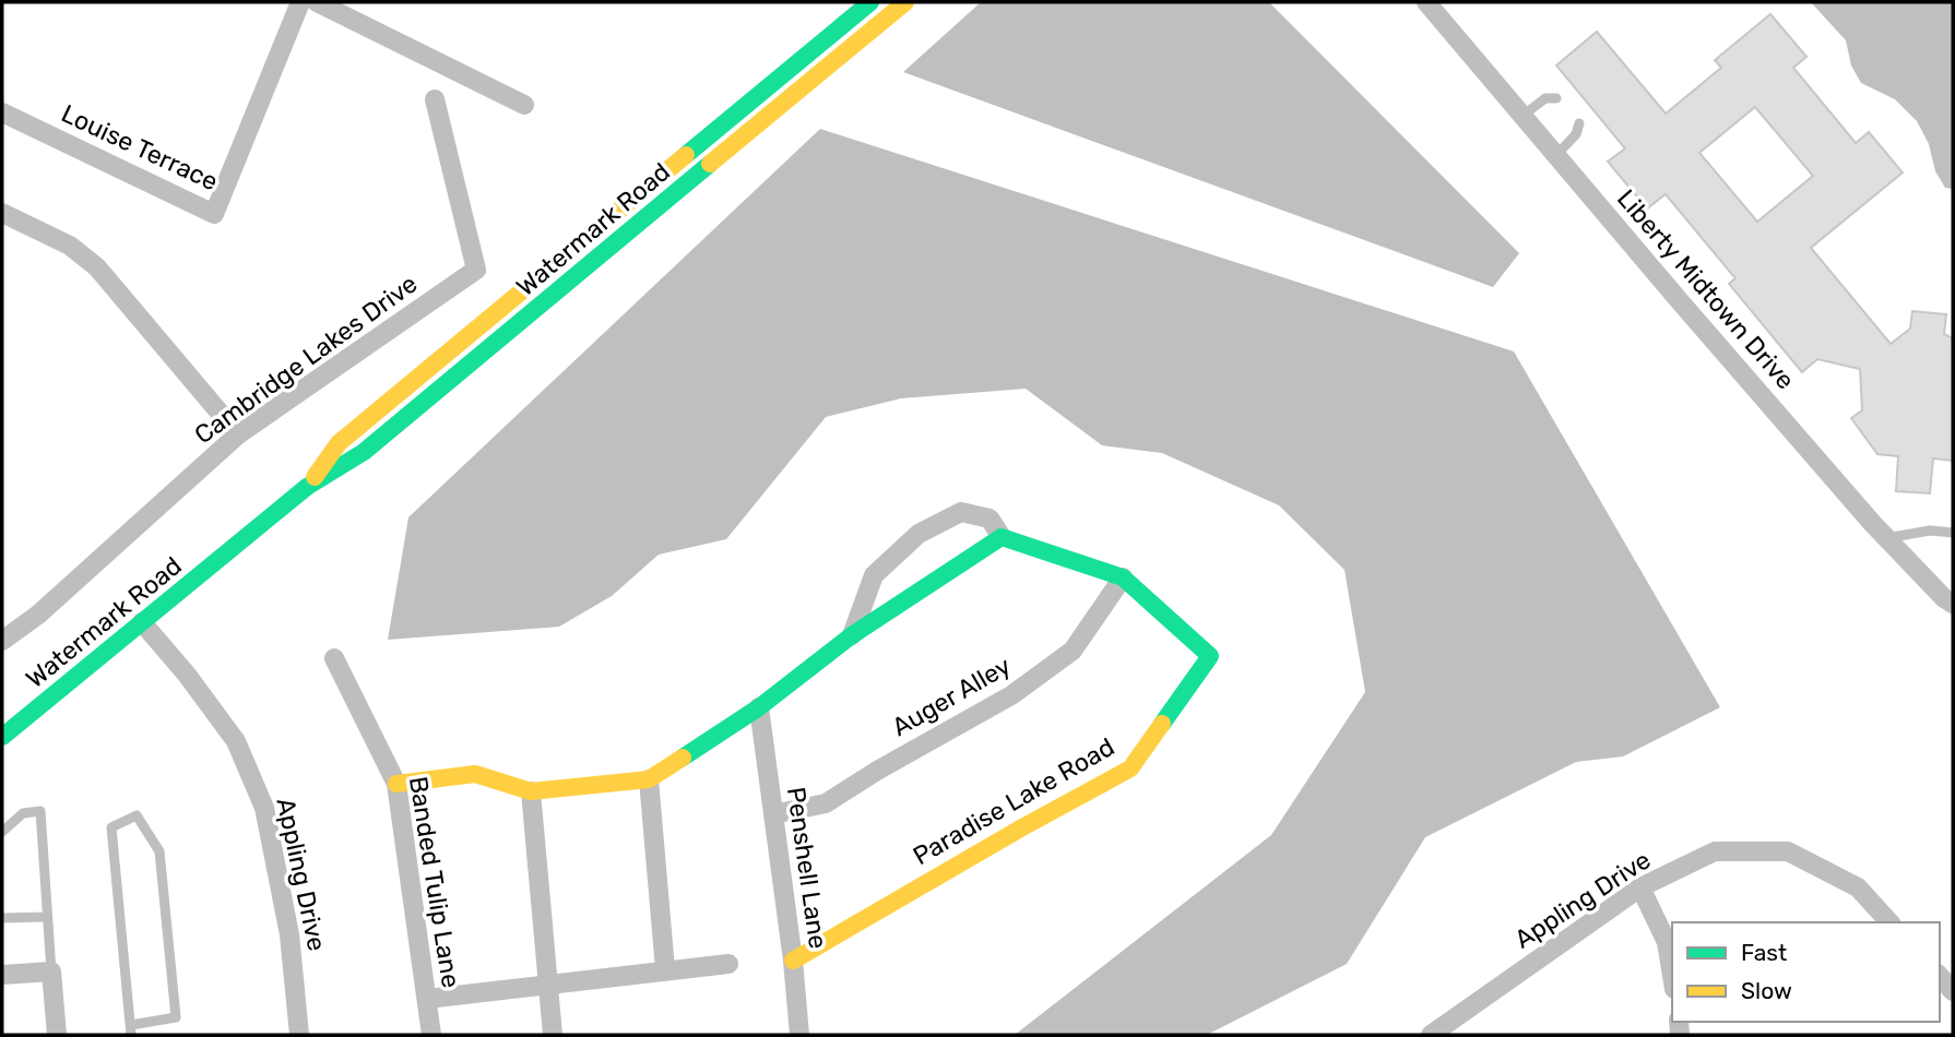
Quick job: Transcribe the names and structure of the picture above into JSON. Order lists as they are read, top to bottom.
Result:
{
  "streets": {
    "street": [
      "Louise Terrace",
      "Watermark Road",
      "Liberty Midtown Drive",
      "Cambridge Lakes Drive",
      "Auger Alley",
      "Paradise Lake Road",
      "Penshell Lane",
      "Appling Drive",
      "Banded Tulip Lane"
    ]
  },
  "crossings": [
    ["Watermark Road", "Appling Drive"],
    ["Auger Alley", "Paradise Lake Road"],
    ["Auger Alley", "Penshell Lane"],
    ["Paradise Lake Road", "Penshell Lane"]
  ],
  "legend": ["Fast", "Slow"]
}
